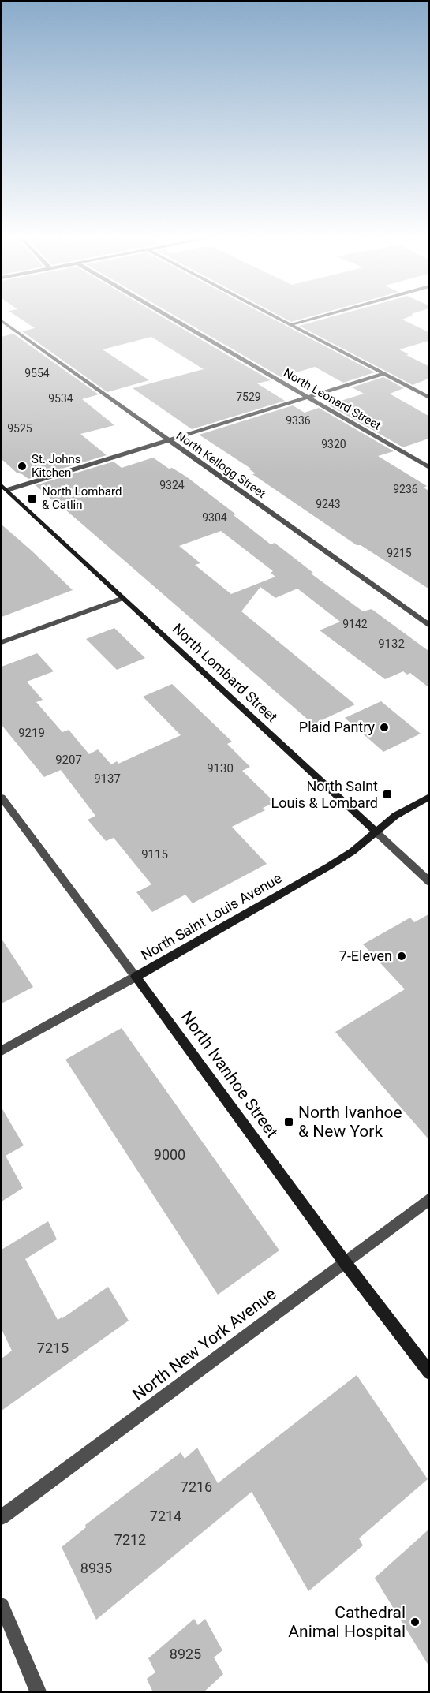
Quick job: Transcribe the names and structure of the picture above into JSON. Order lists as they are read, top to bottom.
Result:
{
  "streets": {
    "main road": ["North Lombard Street", "North Saint Louis Avenue", "North Ivanhoe Street"],
    "street": ["North Leonard Street", "North Kellogg Street", "North New York Avenue"]
  },
  "crossings": [
    ["North Lombard Street", "North Saint Louis Avenue"],
    ["North Saint Louis Avenue", "North Ivanhoe Street"],
    ["North Ivanhoe Street", "North New York Avenue"]
  ],
  "places": {
    "other": [
      "St. Johns Kitchen",
      "Plaid Pantry",
      "7-Eleven",
      "Cathedral Animal Hospital"
    ],
    "transit": ["North Lombard & Catlin", "North Saint Louis & Lombard", "North Ivanhoe & New York"]
  },
  "house_numbers": [
    "9554",
    "7529",
    "9534",
    "9336",
    "9525",
    "9320",
    "9324",
    "9236",
    "9243",
    "9304",
    "9215",
    "9142",
    "9132",
    "9219",
    "9207",
    "9130",
    "9137",
    "9115",
    "9000",
    "7215",
    "7216",
    "7214",
    "7212",
    "8935",
    "8925"
  ]
}
